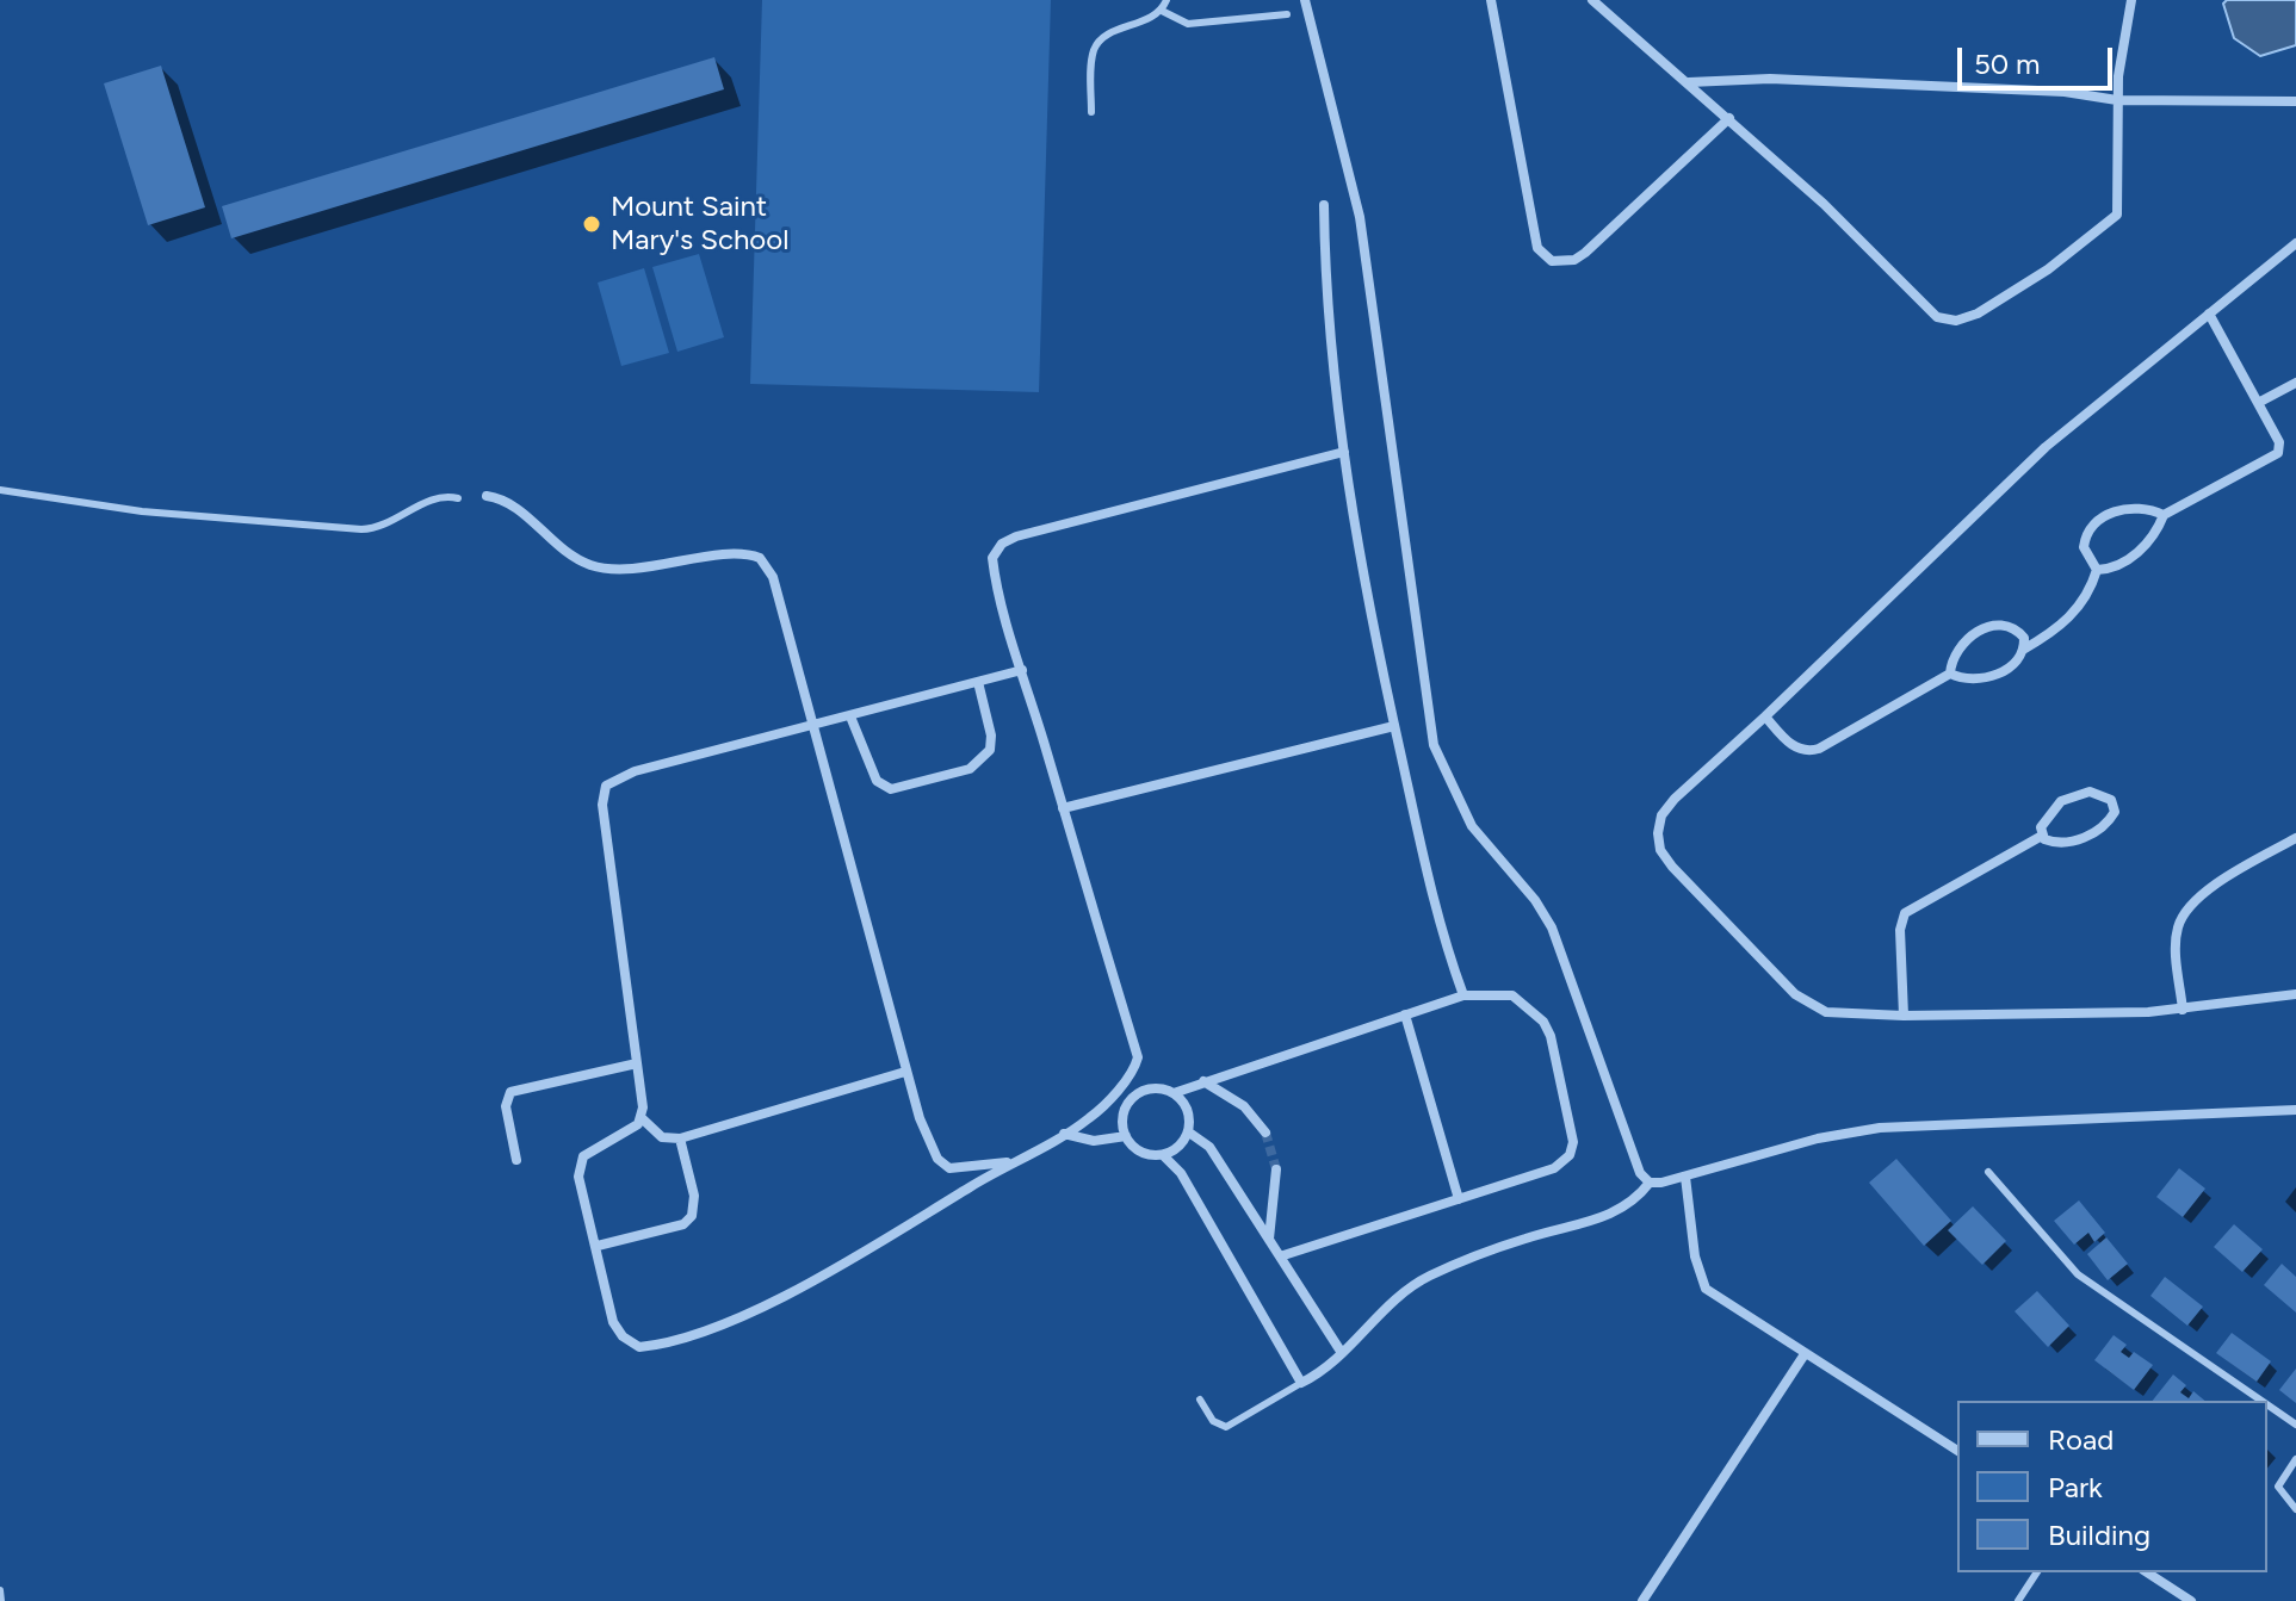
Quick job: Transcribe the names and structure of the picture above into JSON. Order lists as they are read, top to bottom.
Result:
{
  "places": ["Mount Saint Mary's School"],
  "legend": ["Road", "Park", "Building"],
  "scale_bar": "50 m"
}
